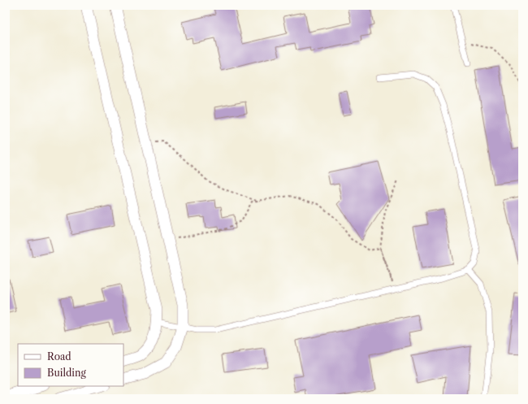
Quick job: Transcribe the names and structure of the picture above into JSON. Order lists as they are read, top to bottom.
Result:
{
  "legend": ["Road", "Building"]
}
